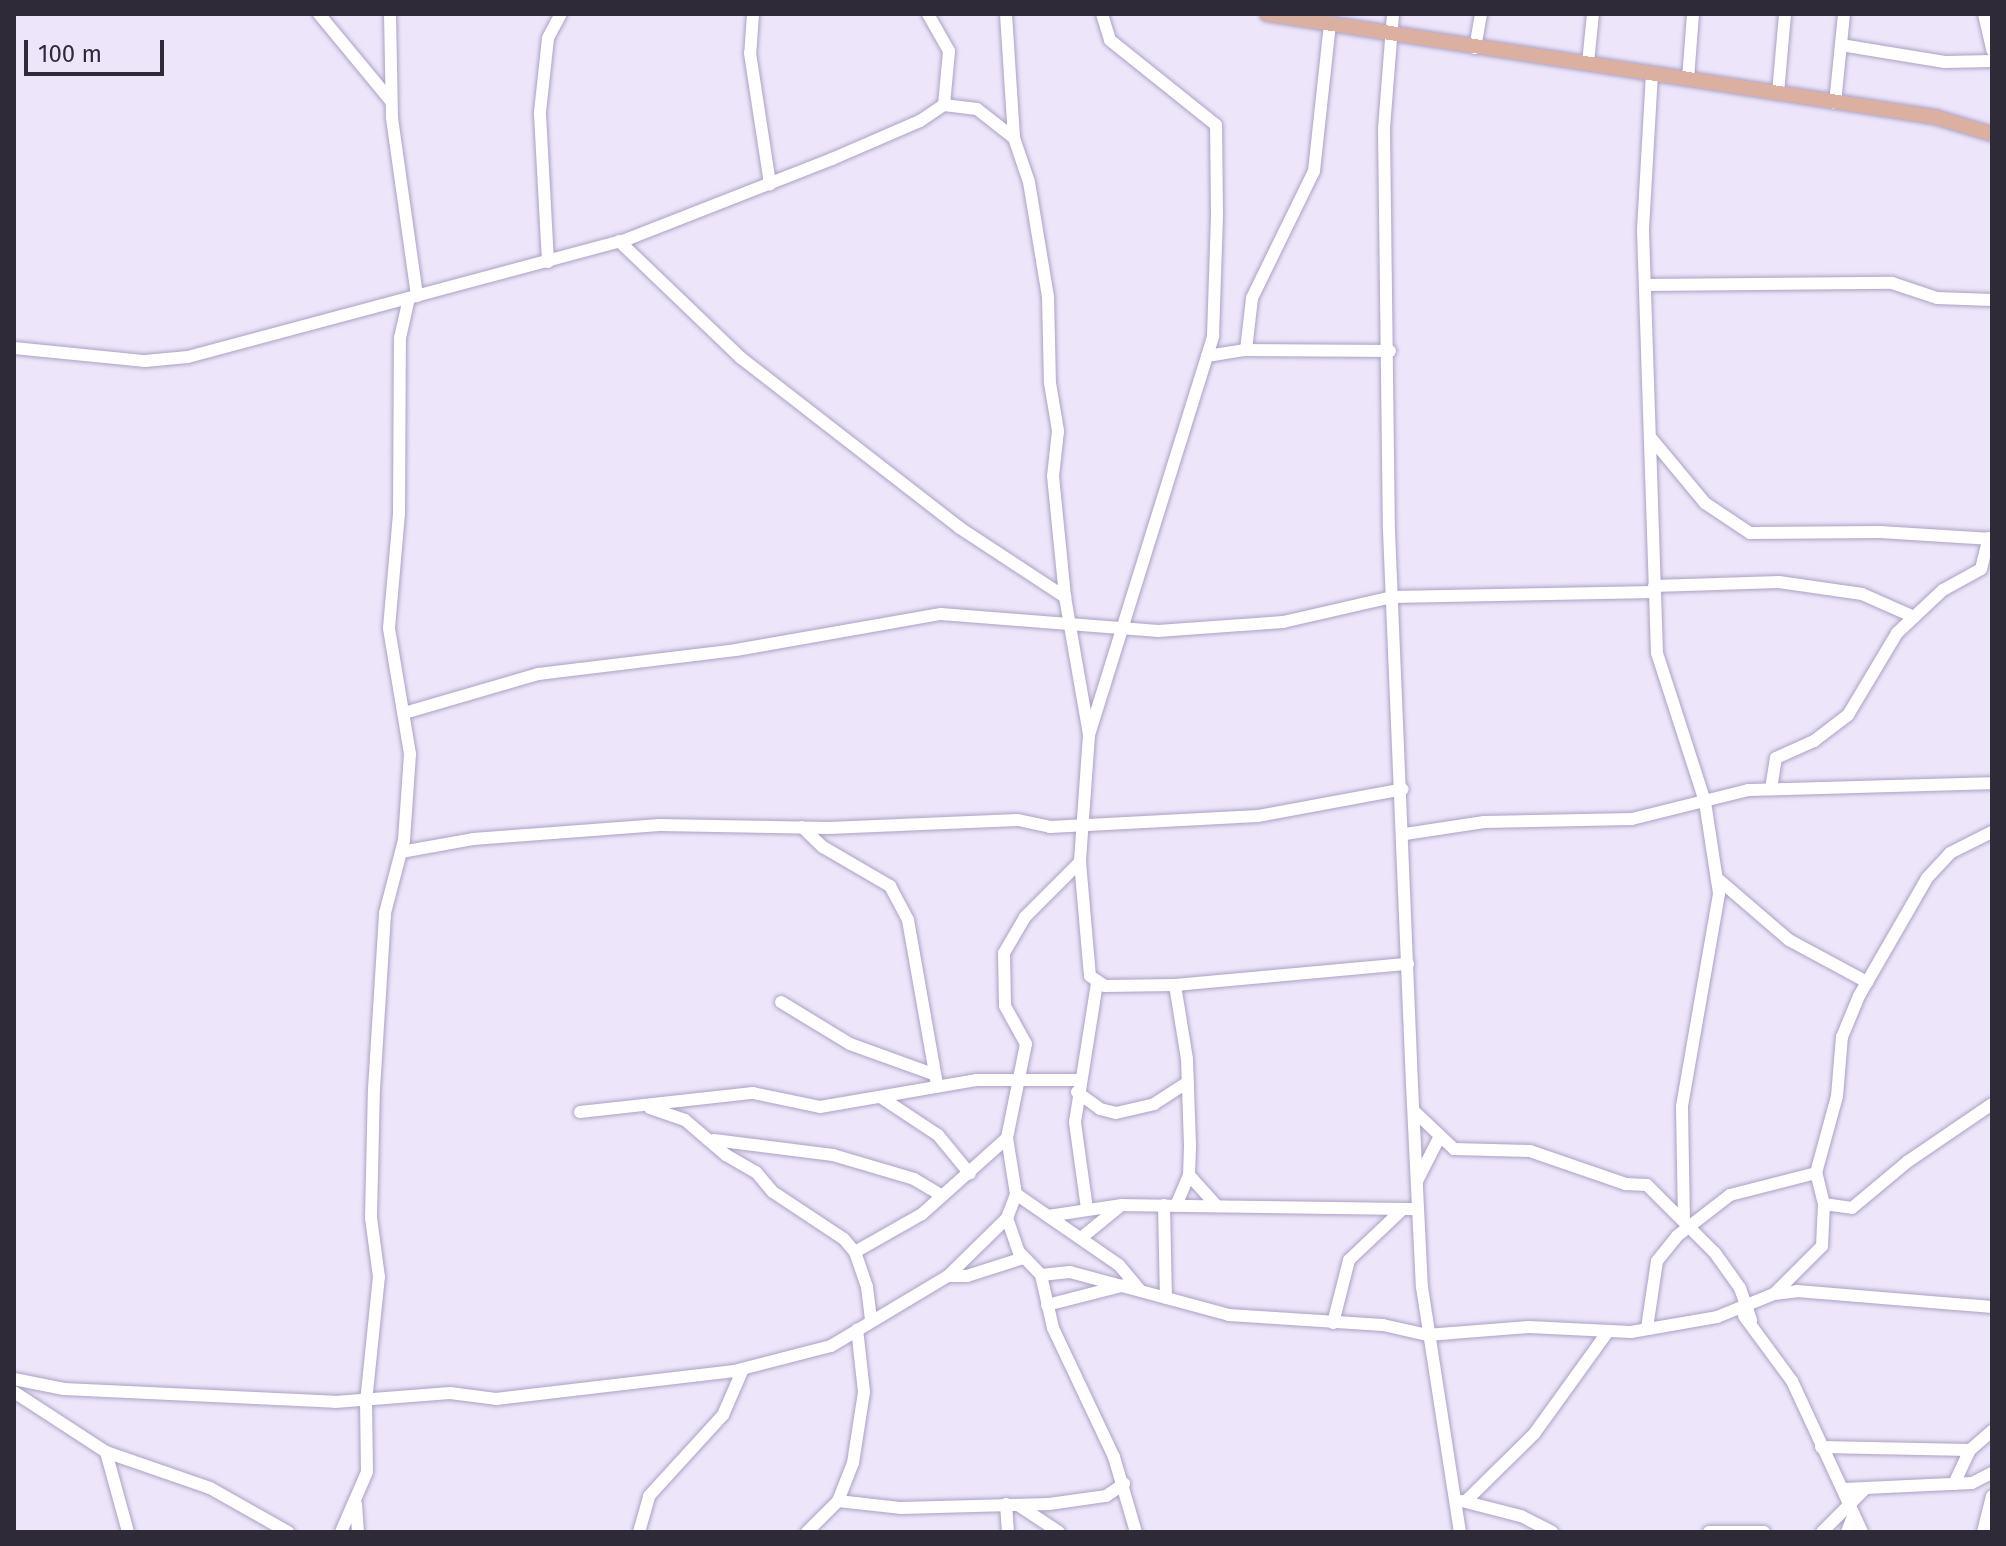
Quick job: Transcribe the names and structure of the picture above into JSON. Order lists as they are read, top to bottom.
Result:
{
  "scale_bar": "100 m"
}
